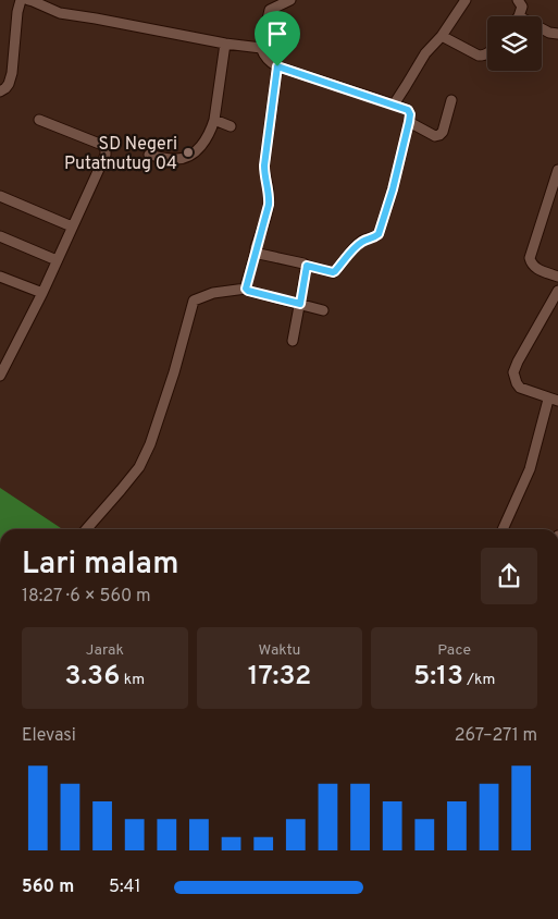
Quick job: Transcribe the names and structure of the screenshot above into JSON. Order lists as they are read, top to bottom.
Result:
{
  "places": ["SD Negeri Putatnutug 04"],
  "page": {
    "heading": ["Lari malam", "18:27 · 6 × 560 m"],
    "stats": [
      ["Jarak", "3.36 km"],
      ["Waktu", "17:32"],
      ["Pace", "5:13 /km"]
    ],
    "chart": ["Elevasi", "267–271 m"],
    "list": [
      {
        "name": "560 m",
        "note": "5:41"
      }
    ]
  }
}
